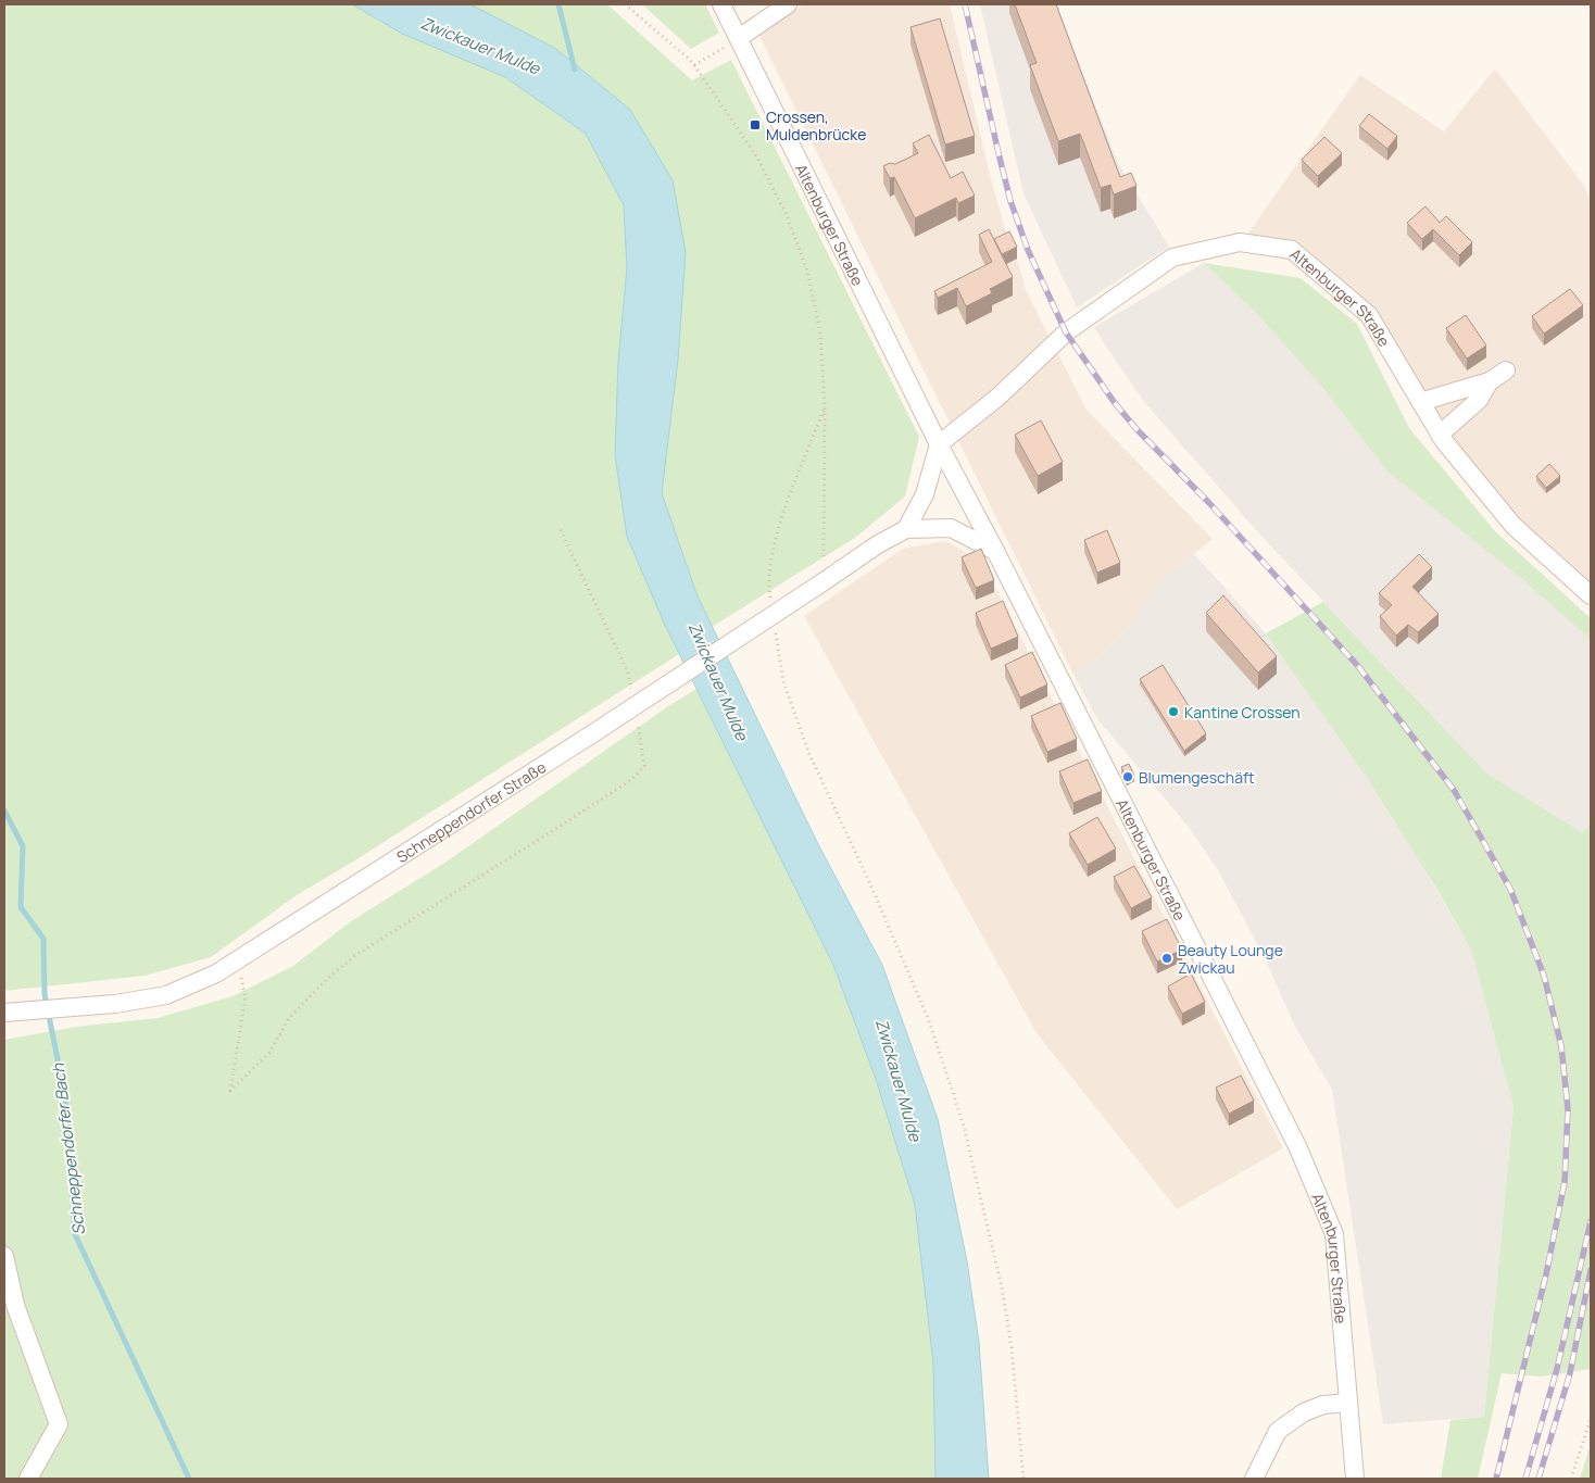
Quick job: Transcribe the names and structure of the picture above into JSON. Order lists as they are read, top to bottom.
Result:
{
  "streets": {
    "street": ["Altenburger Straße", "Schneppendorfer Straße"]
  },
  "crossings": [
    ["Altenburger Straße", "Schneppendorfer Straße"]
  ],
  "water": ["Zwickauer Mulde", "Schneppendorfer Bach"],
  "places": {
    "transit": ["Crossen, Muldenbrücke"],
    "other": ["Kantine Crossen", "Blumengeschäft", "Beauty Lounge Zwickau"]
  }
}
